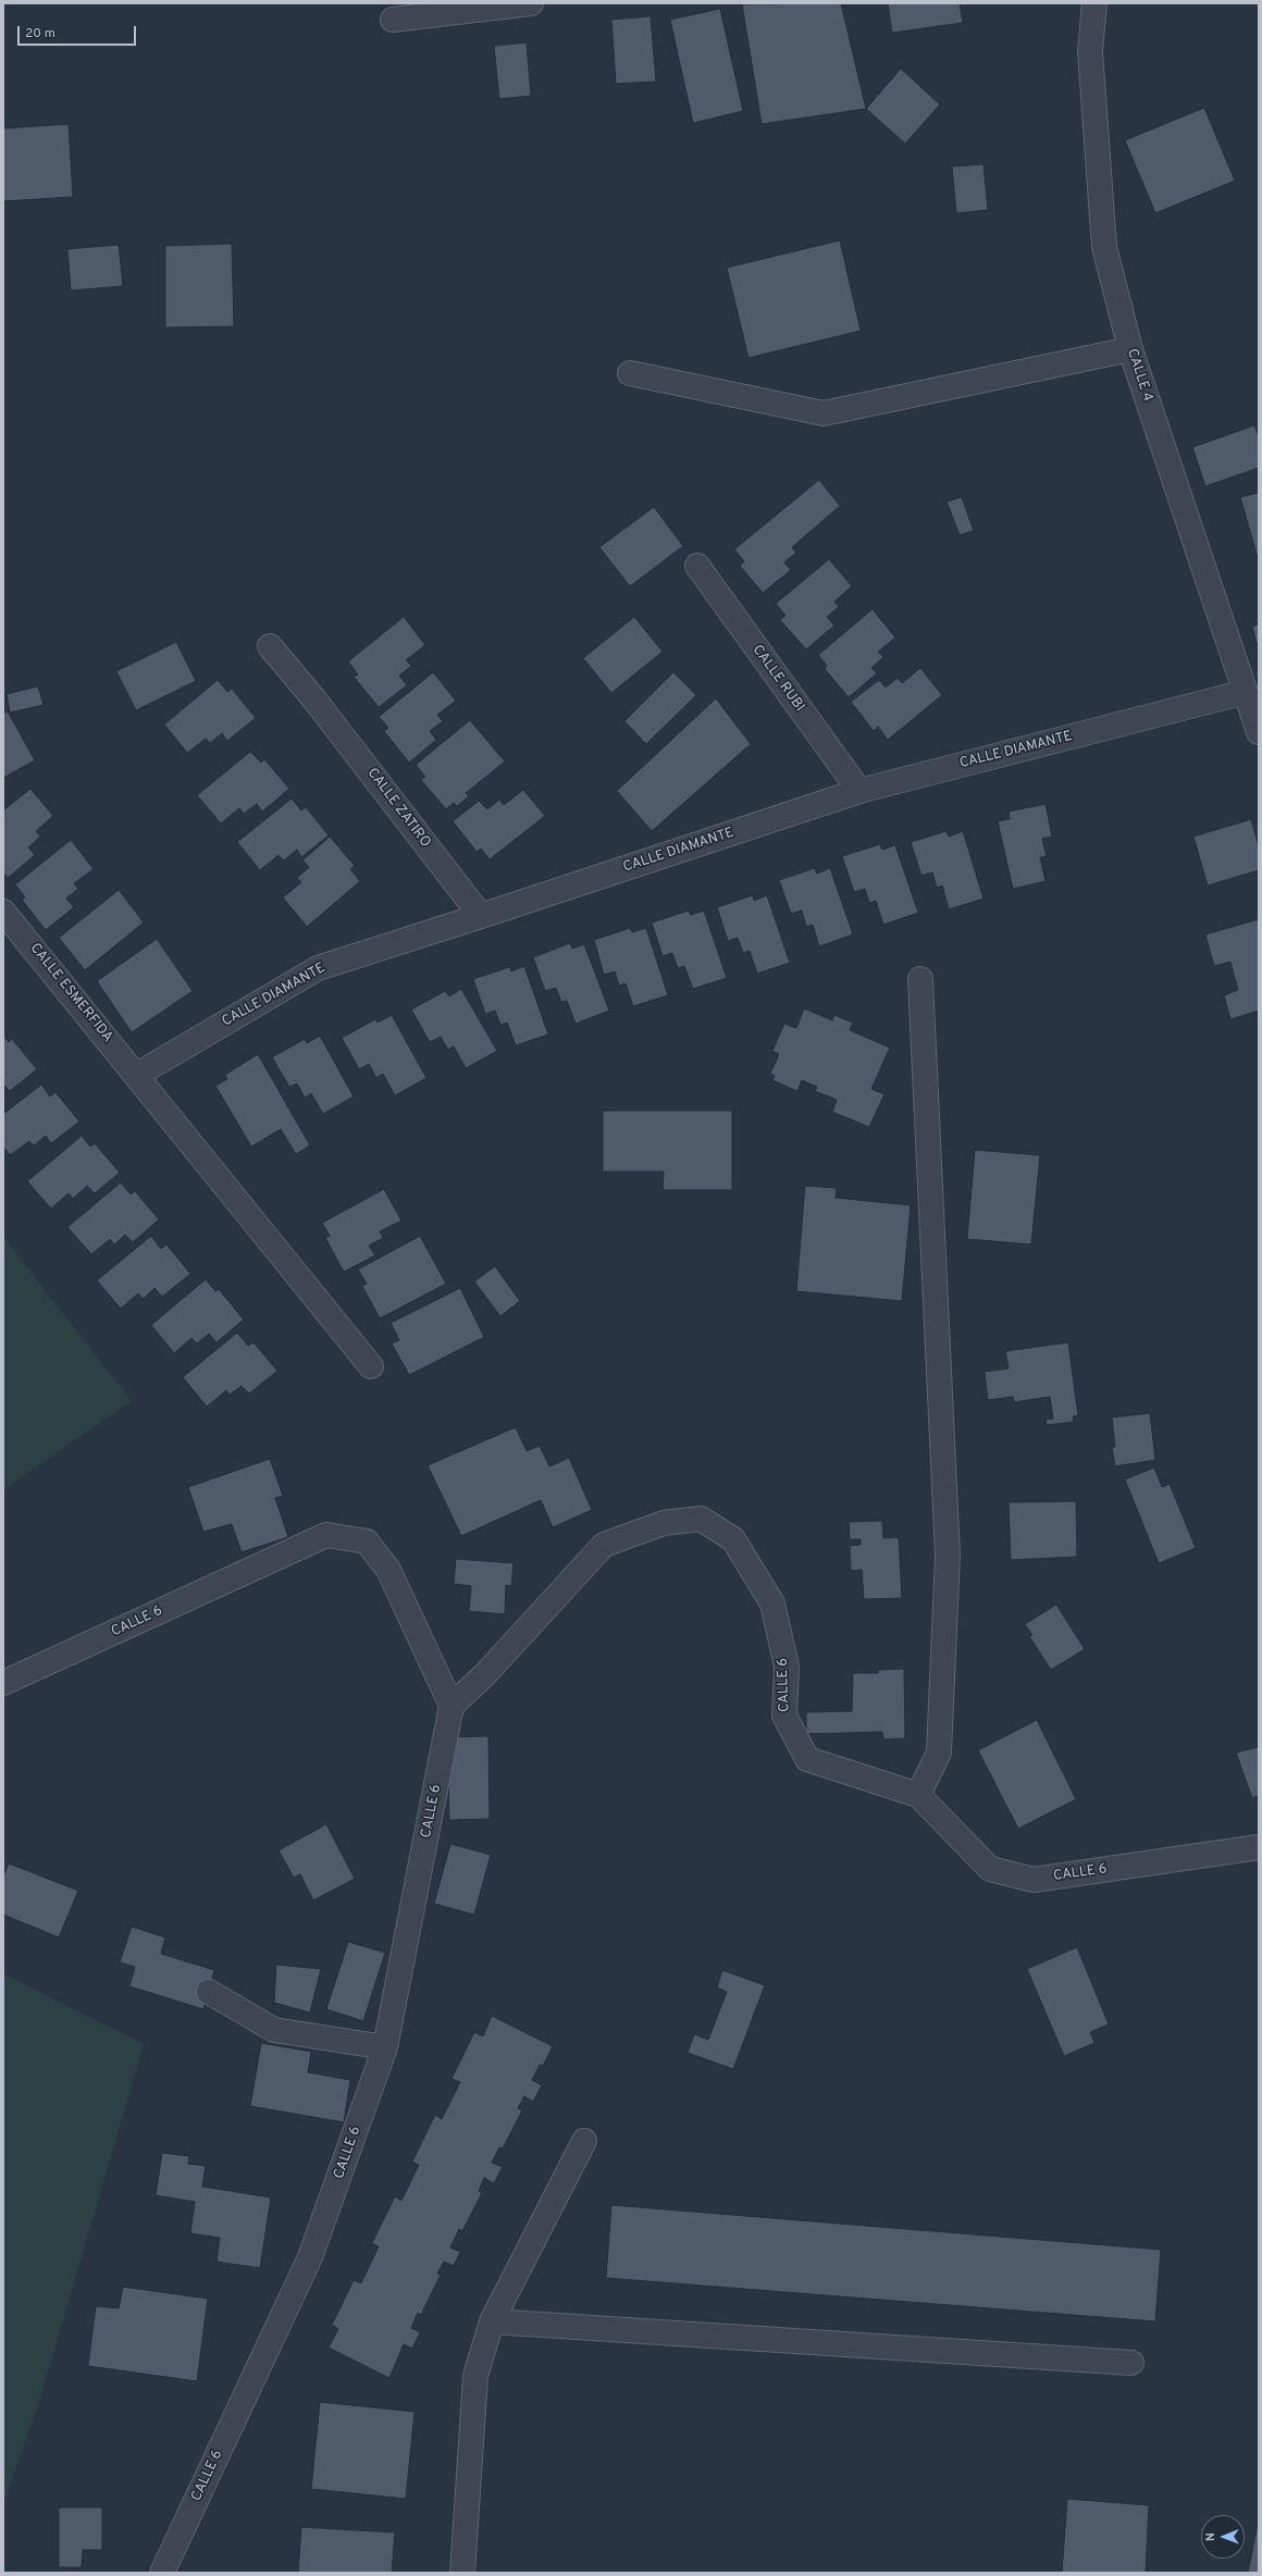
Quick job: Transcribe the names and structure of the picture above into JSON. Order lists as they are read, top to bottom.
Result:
{
  "streets": {
    "street": [
      "CALLE 4",
      "CALLE RUBI",
      "CALLE DIAMANTE",
      "CALLE ZATIRO",
      "CALLE ESMERFIDA",
      "CALLE 6"
    ]
  },
  "crossings": [
    ["CALLE 4", "CALLE DIAMANTE"],
    ["CALLE RUBI", "CALLE DIAMANTE"],
    ["CALLE DIAMANTE", "CALLE ZATIRO"],
    ["CALLE DIAMANTE", "CALLE ESMERFIDA"]
  ],
  "scale_bar": "20 m",
  "north": "left"
}
